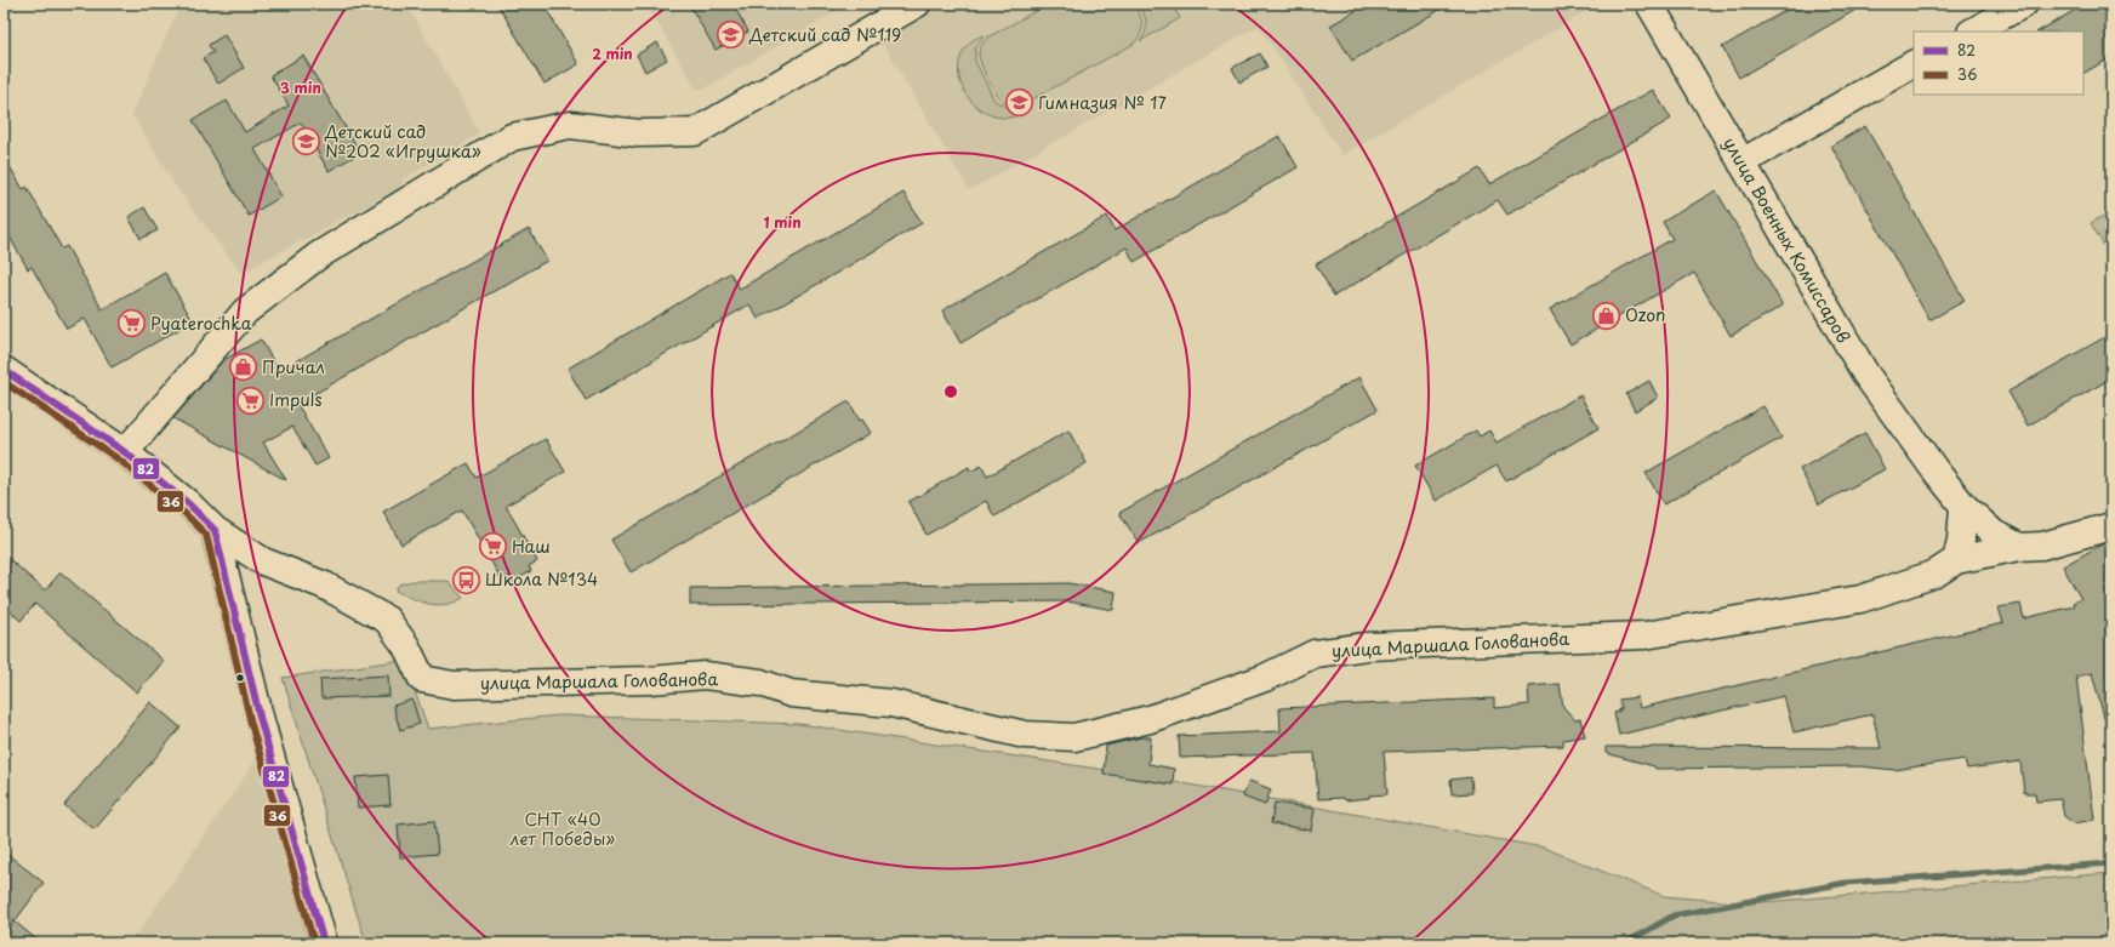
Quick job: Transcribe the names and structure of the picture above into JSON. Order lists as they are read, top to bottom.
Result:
{
  "streets": {
    "street": ["улица Военных Комиссаров", "улица Маршала Голованова"]
  },
  "crossings": [
    ["улица Военных Комиссаров", "улица Маршала Голованова"]
  ],
  "parks": ["СНТ «40 лет Победы»"],
  "places": {
    "school or university": ["Детский сад №119", "Гимназия № 17", "Детский сад №202 «Игрушка»"],
    "shop": ["Ozon", "Причал"],
    "supermarket": ["Pyaterochka", "Impuls", "Наш"],
    "bus stop": ["Школа №134"]
  },
  "lines": ["transit line 82", "transit line 36"],
  "legend": ["82", "36"],
  "rings": ["2 min", "3 min", "1 min"]
}
